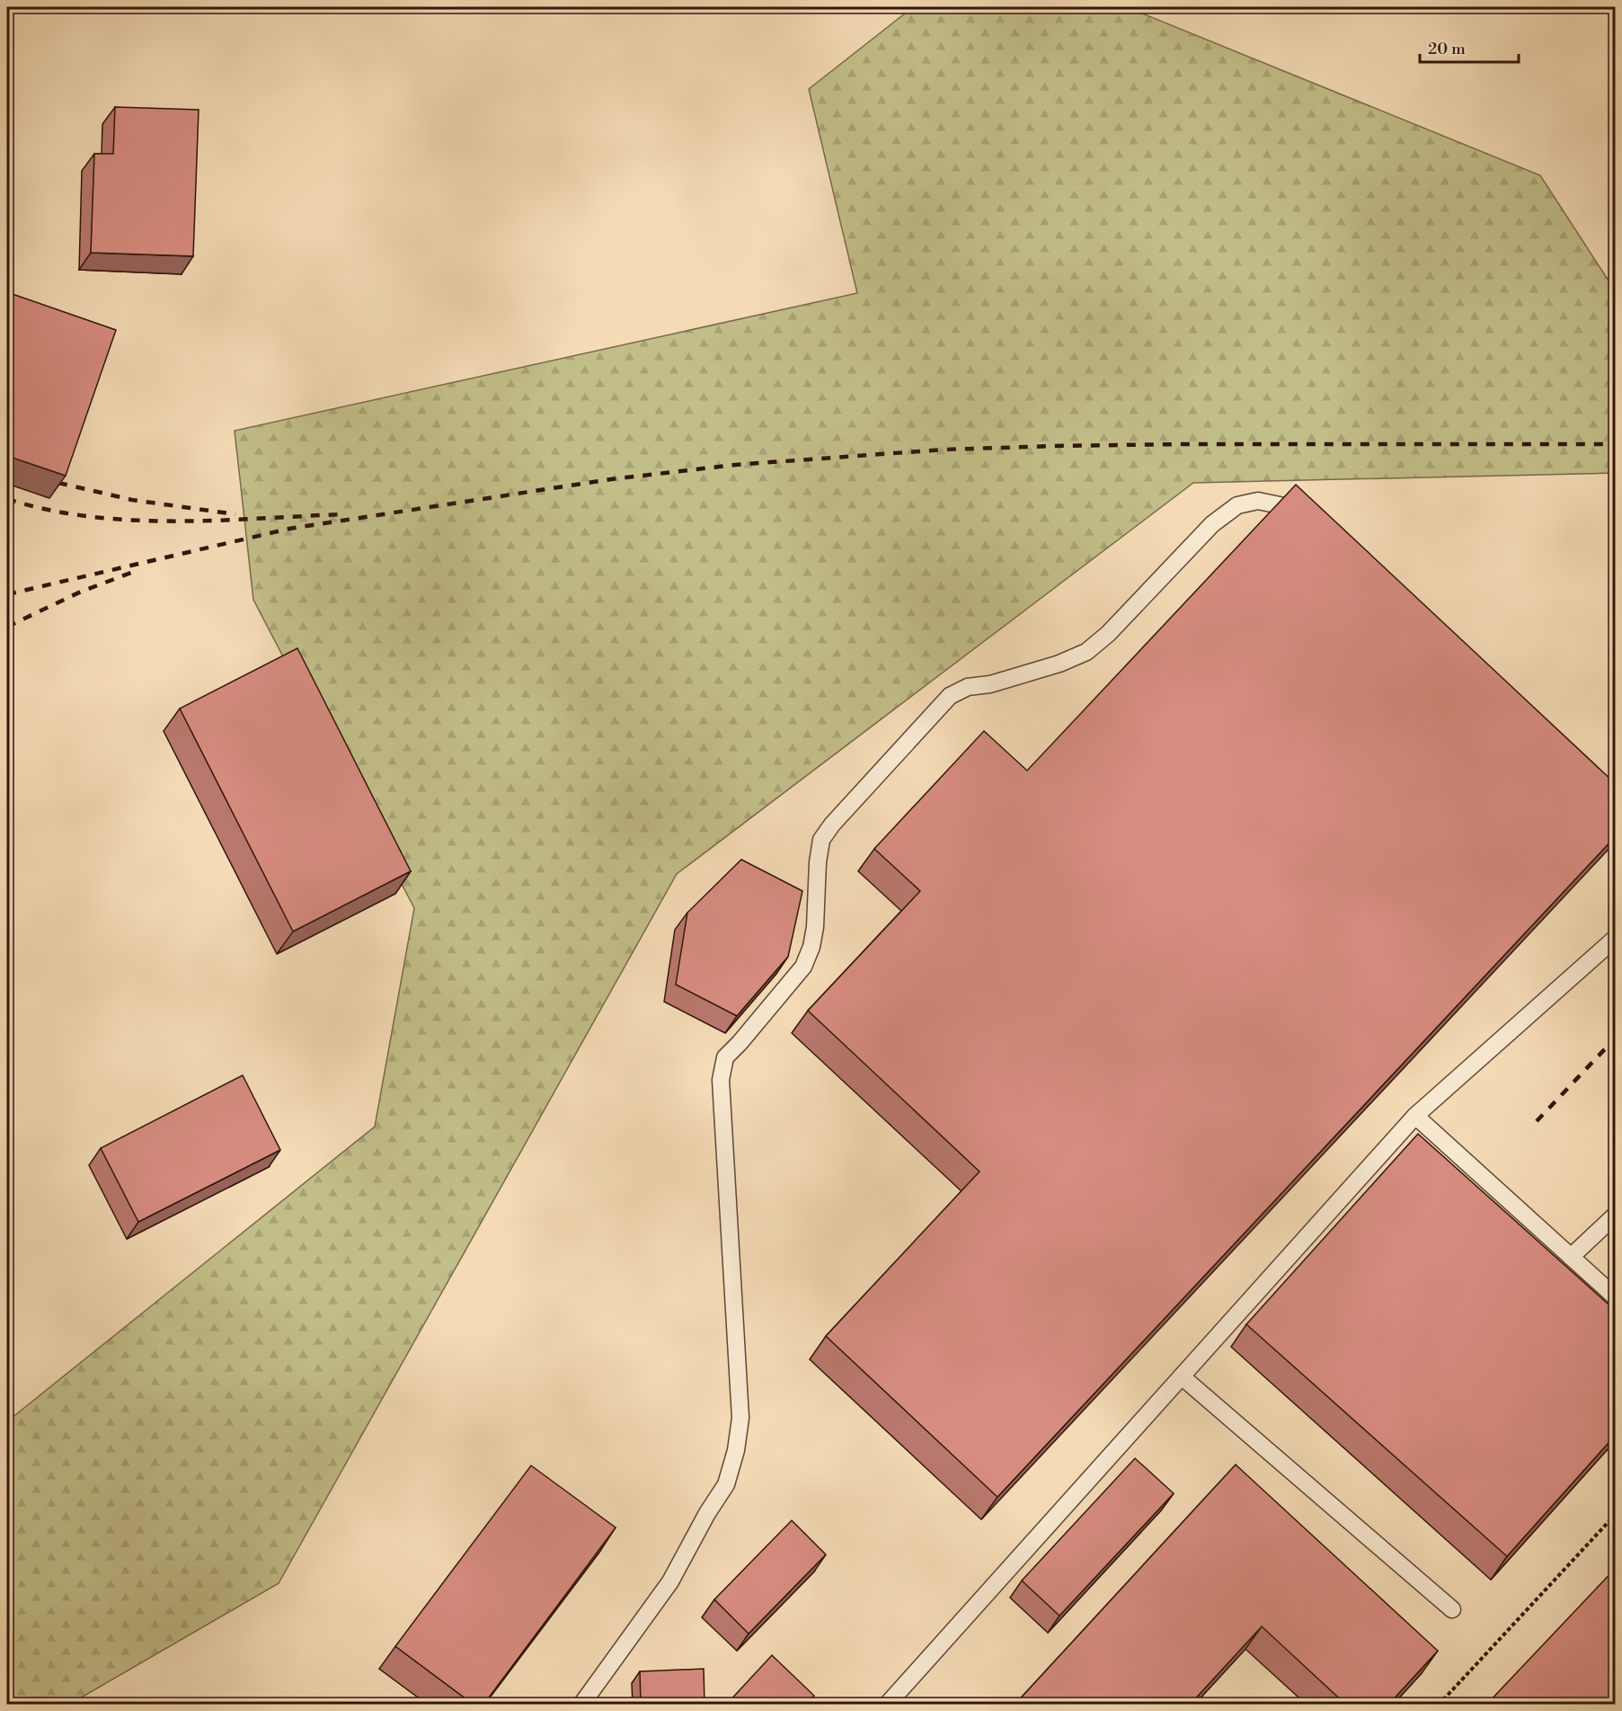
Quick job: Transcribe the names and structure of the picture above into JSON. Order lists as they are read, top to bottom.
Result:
{
  "scale_bar": "20 m"
}
